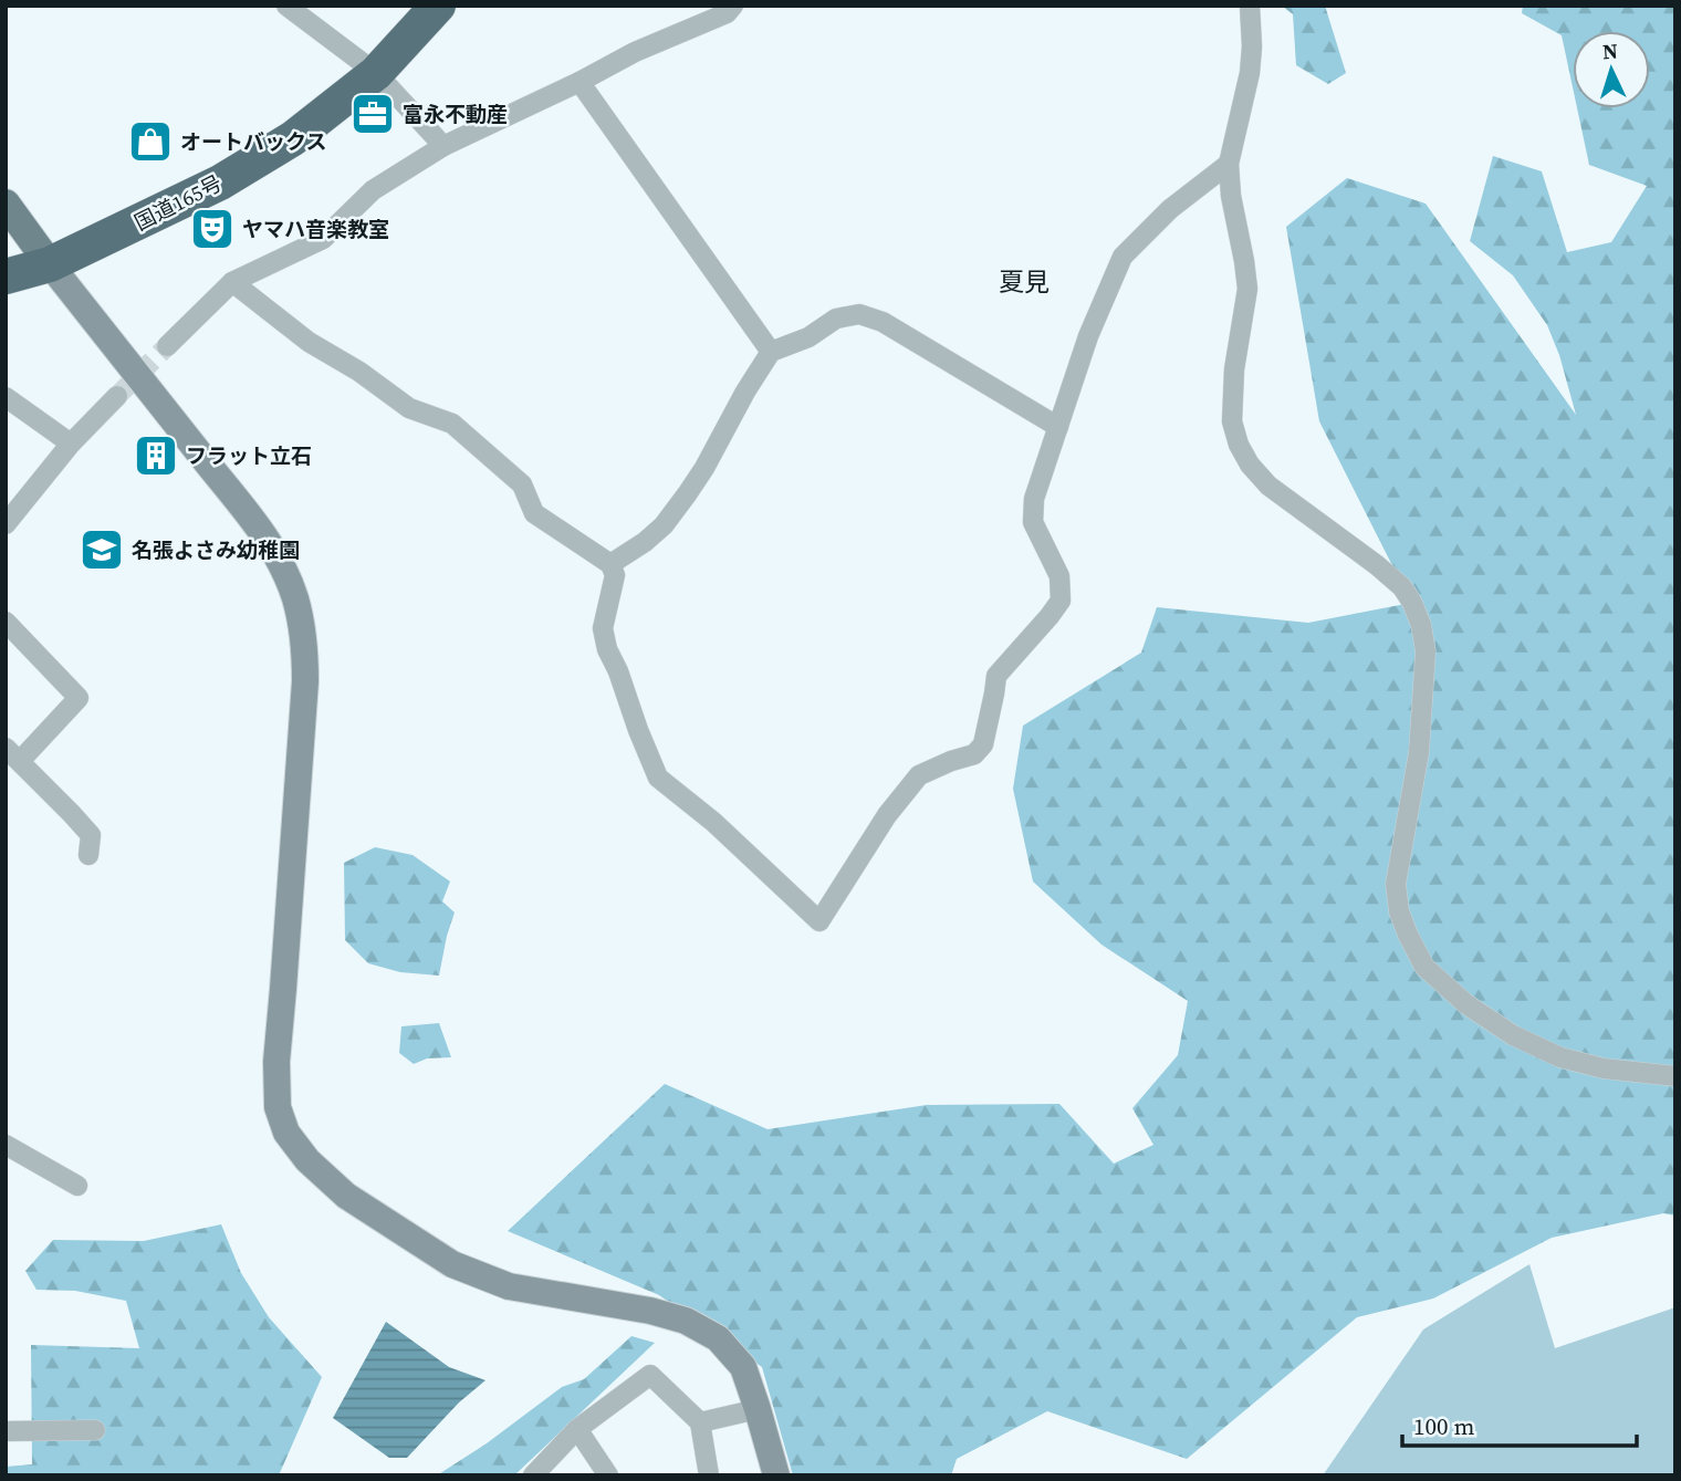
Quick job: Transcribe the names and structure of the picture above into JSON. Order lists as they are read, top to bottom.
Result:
{
  "streets": {
    "highway": ["国道165号"]
  },
  "districts": ["夏見"],
  "places": {
    "office": ["富永不動産"],
    "shop": ["オートバックス"],
    "theatre": ["ヤマハ音楽教室"],
    "building": ["フラット立石"],
    "school or university": ["名張よさみ幼稚園"]
  },
  "scale_bar": "100 m",
  "north": "top"
}
